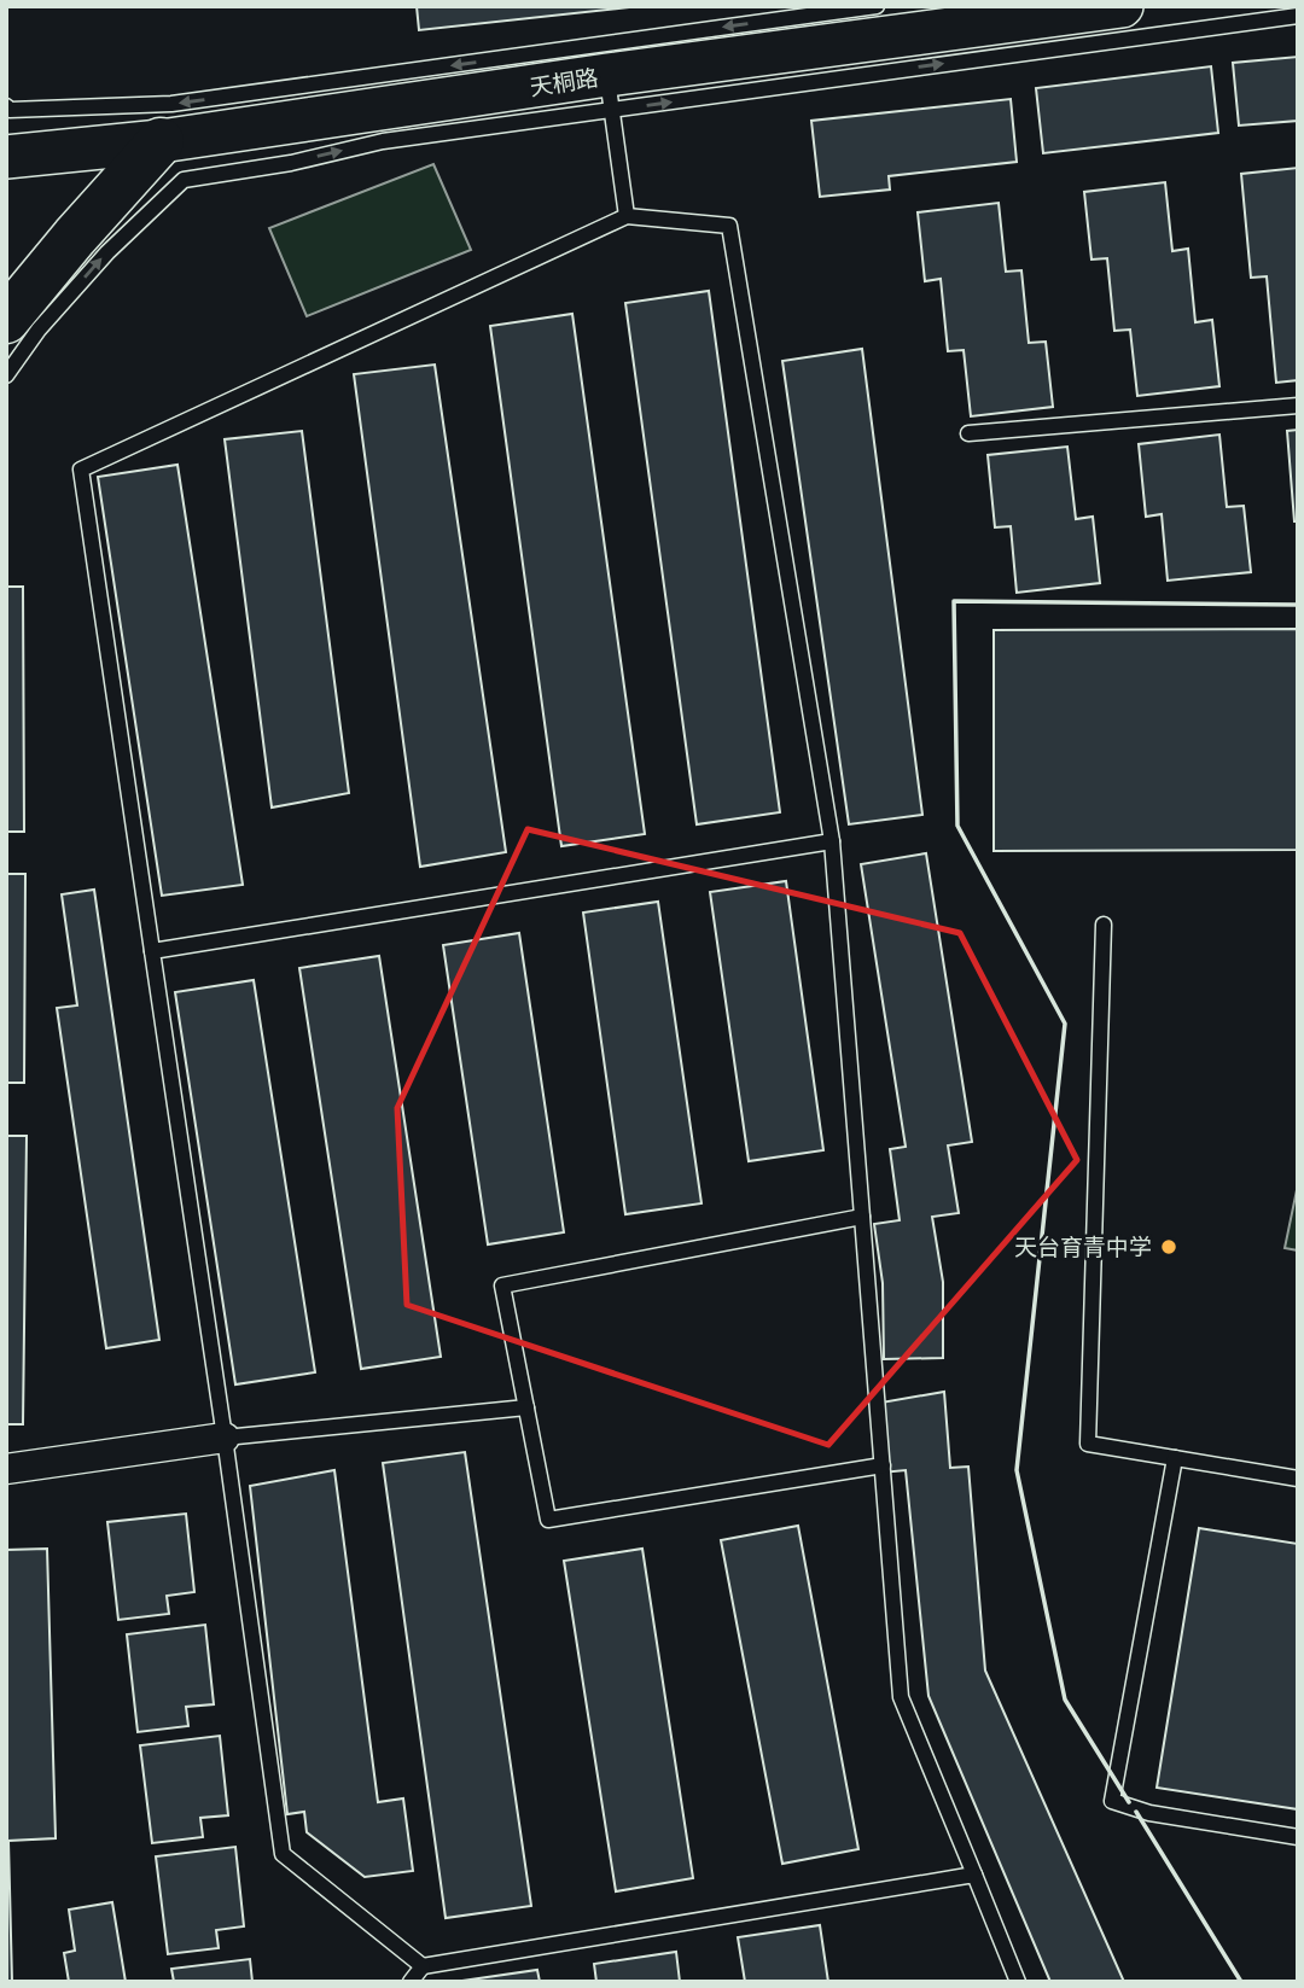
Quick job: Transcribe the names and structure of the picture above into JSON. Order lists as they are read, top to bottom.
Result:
{
  "streets": {
    "main road": ["天桐路"]
  },
  "places": ["天台育青中学"]
}
